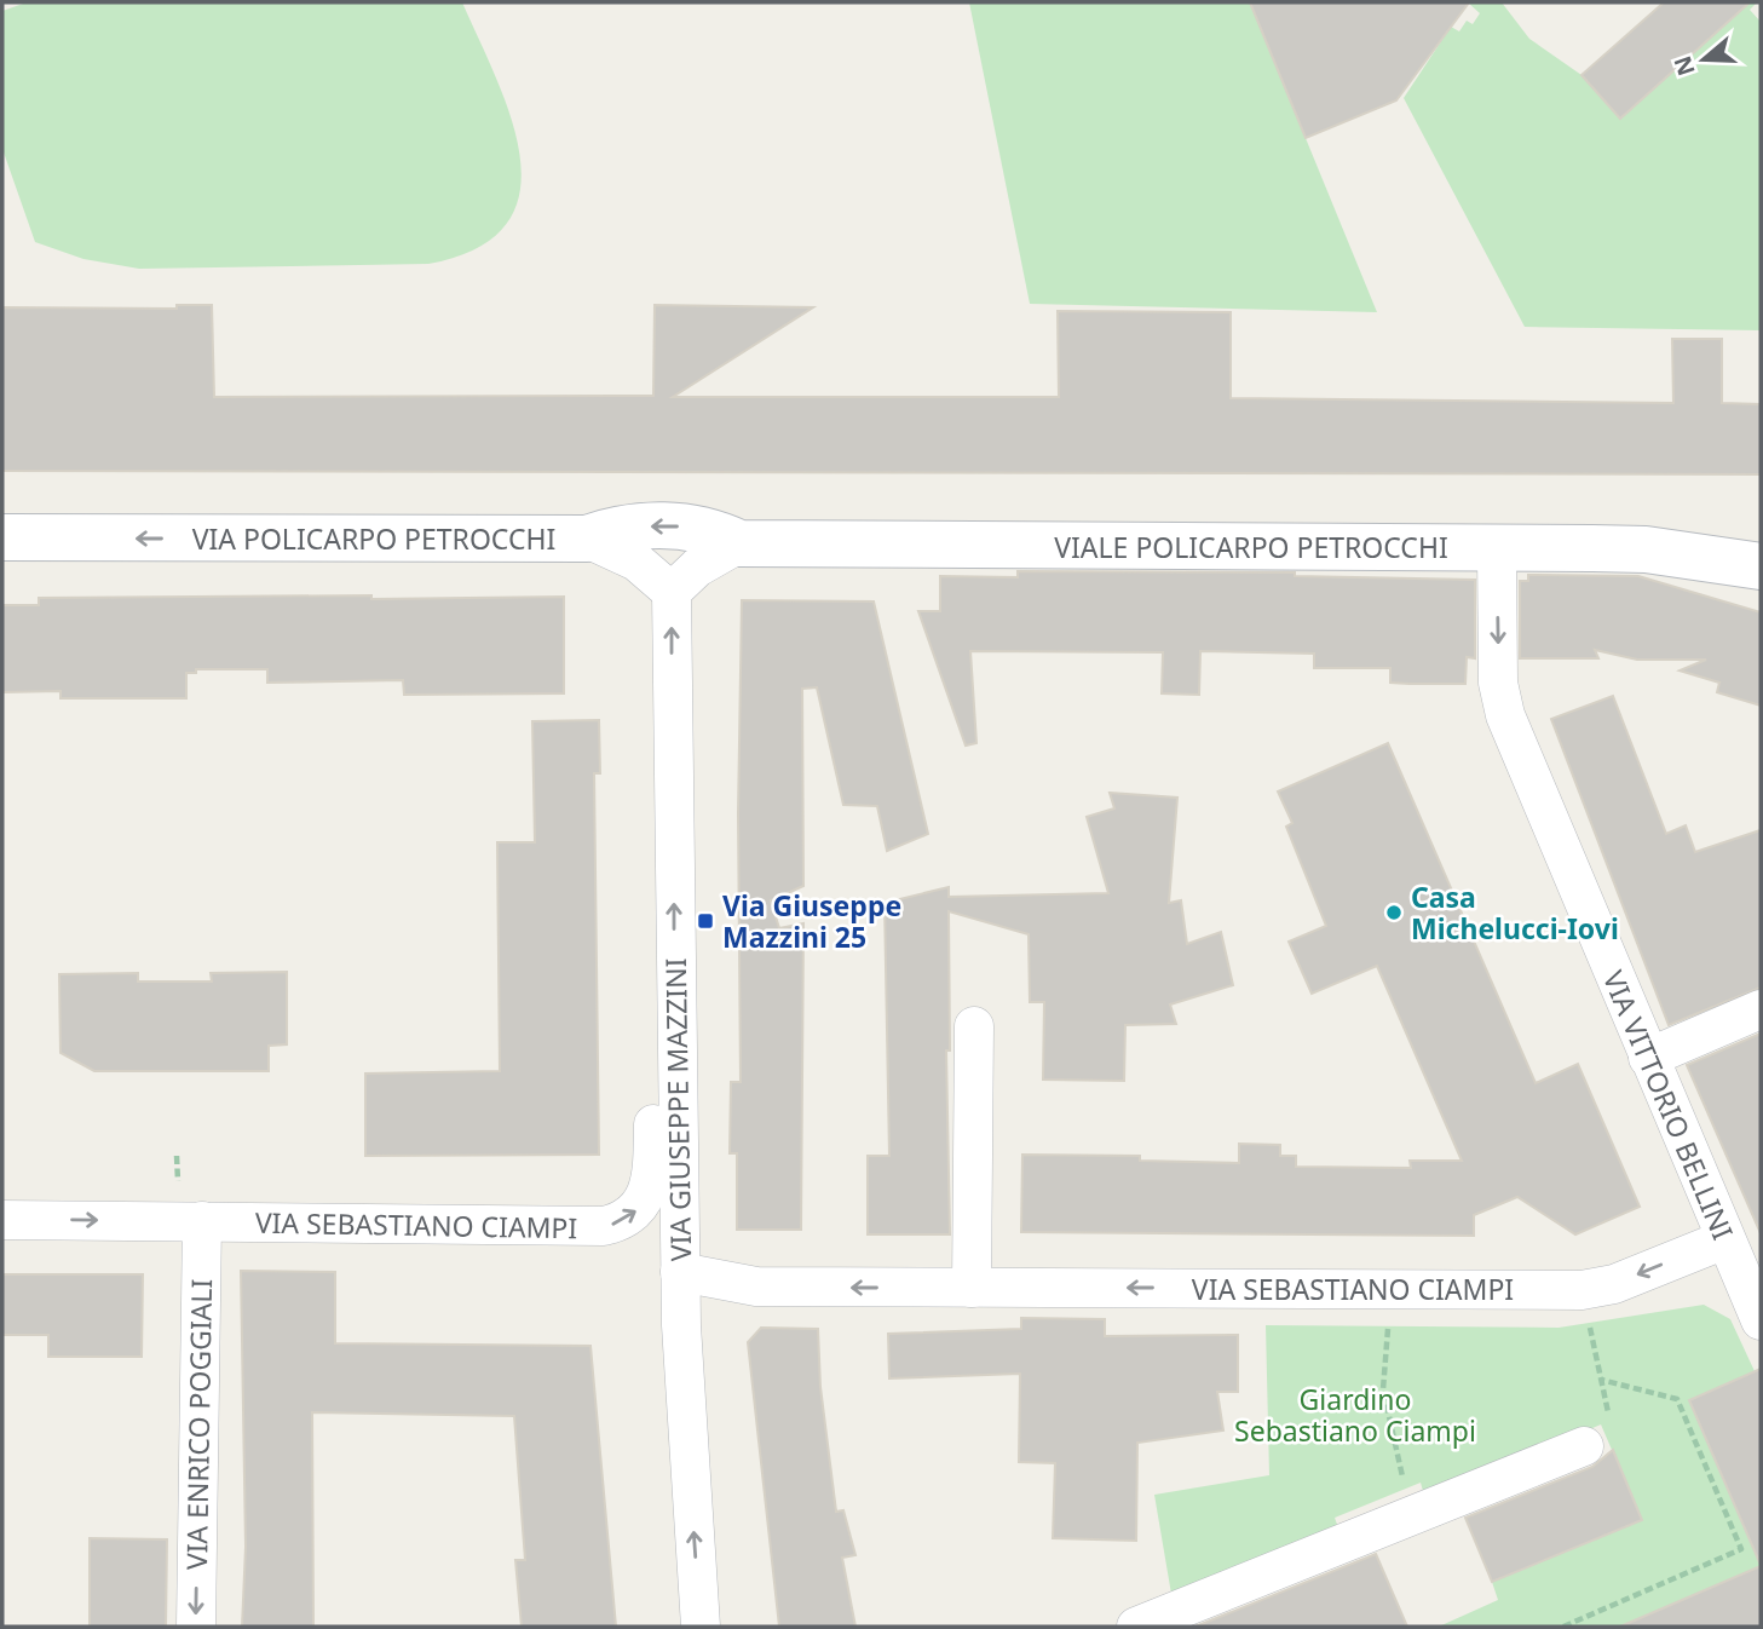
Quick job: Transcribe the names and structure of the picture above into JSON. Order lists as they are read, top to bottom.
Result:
{
  "streets": {
    "street": [
      "VIA POLICARPO PETROCCHI",
      "VIALE POLICARPO PETROCCHI",
      "VIA VITTORIO BELLINI",
      "VIA GIUSEPPE MAZZINI",
      "VIA SEBASTIANO CIAMPI",
      "VIA ENRICO POGGIALI"
    ]
  },
  "crossings": [
    ["VIA POLICARPO PETROCCHI", "VIALE POLICARPO PETROCCHI"],
    ["VIALE POLICARPO PETROCCHI", "VIA VITTORIO BELLINI"],
    ["VIA VITTORIO BELLINI", "VIA SEBASTIANO CIAMPI"],
    ["VIA GIUSEPPE MAZZINI", "VIA SEBASTIANO CIAMPI"],
    ["VIA SEBASTIANO CIAMPI", "VIA ENRICO POGGIALI"]
  ],
  "one_way": [
    "VIA POLICARPO PETROCCHI",
    "VIA VITTORIO BELLINI",
    "VIA GIUSEPPE MAZZINI",
    "VIA ENRICO POGGIALI"
  ],
  "parks": ["Giardino Sebastiano Ciampi"],
  "places": {
    "other": ["Casa Michelucci-Iovi"],
    "transit": ["Via Giuseppe Mazzini 25"]
  },
  "north": "left"
}
